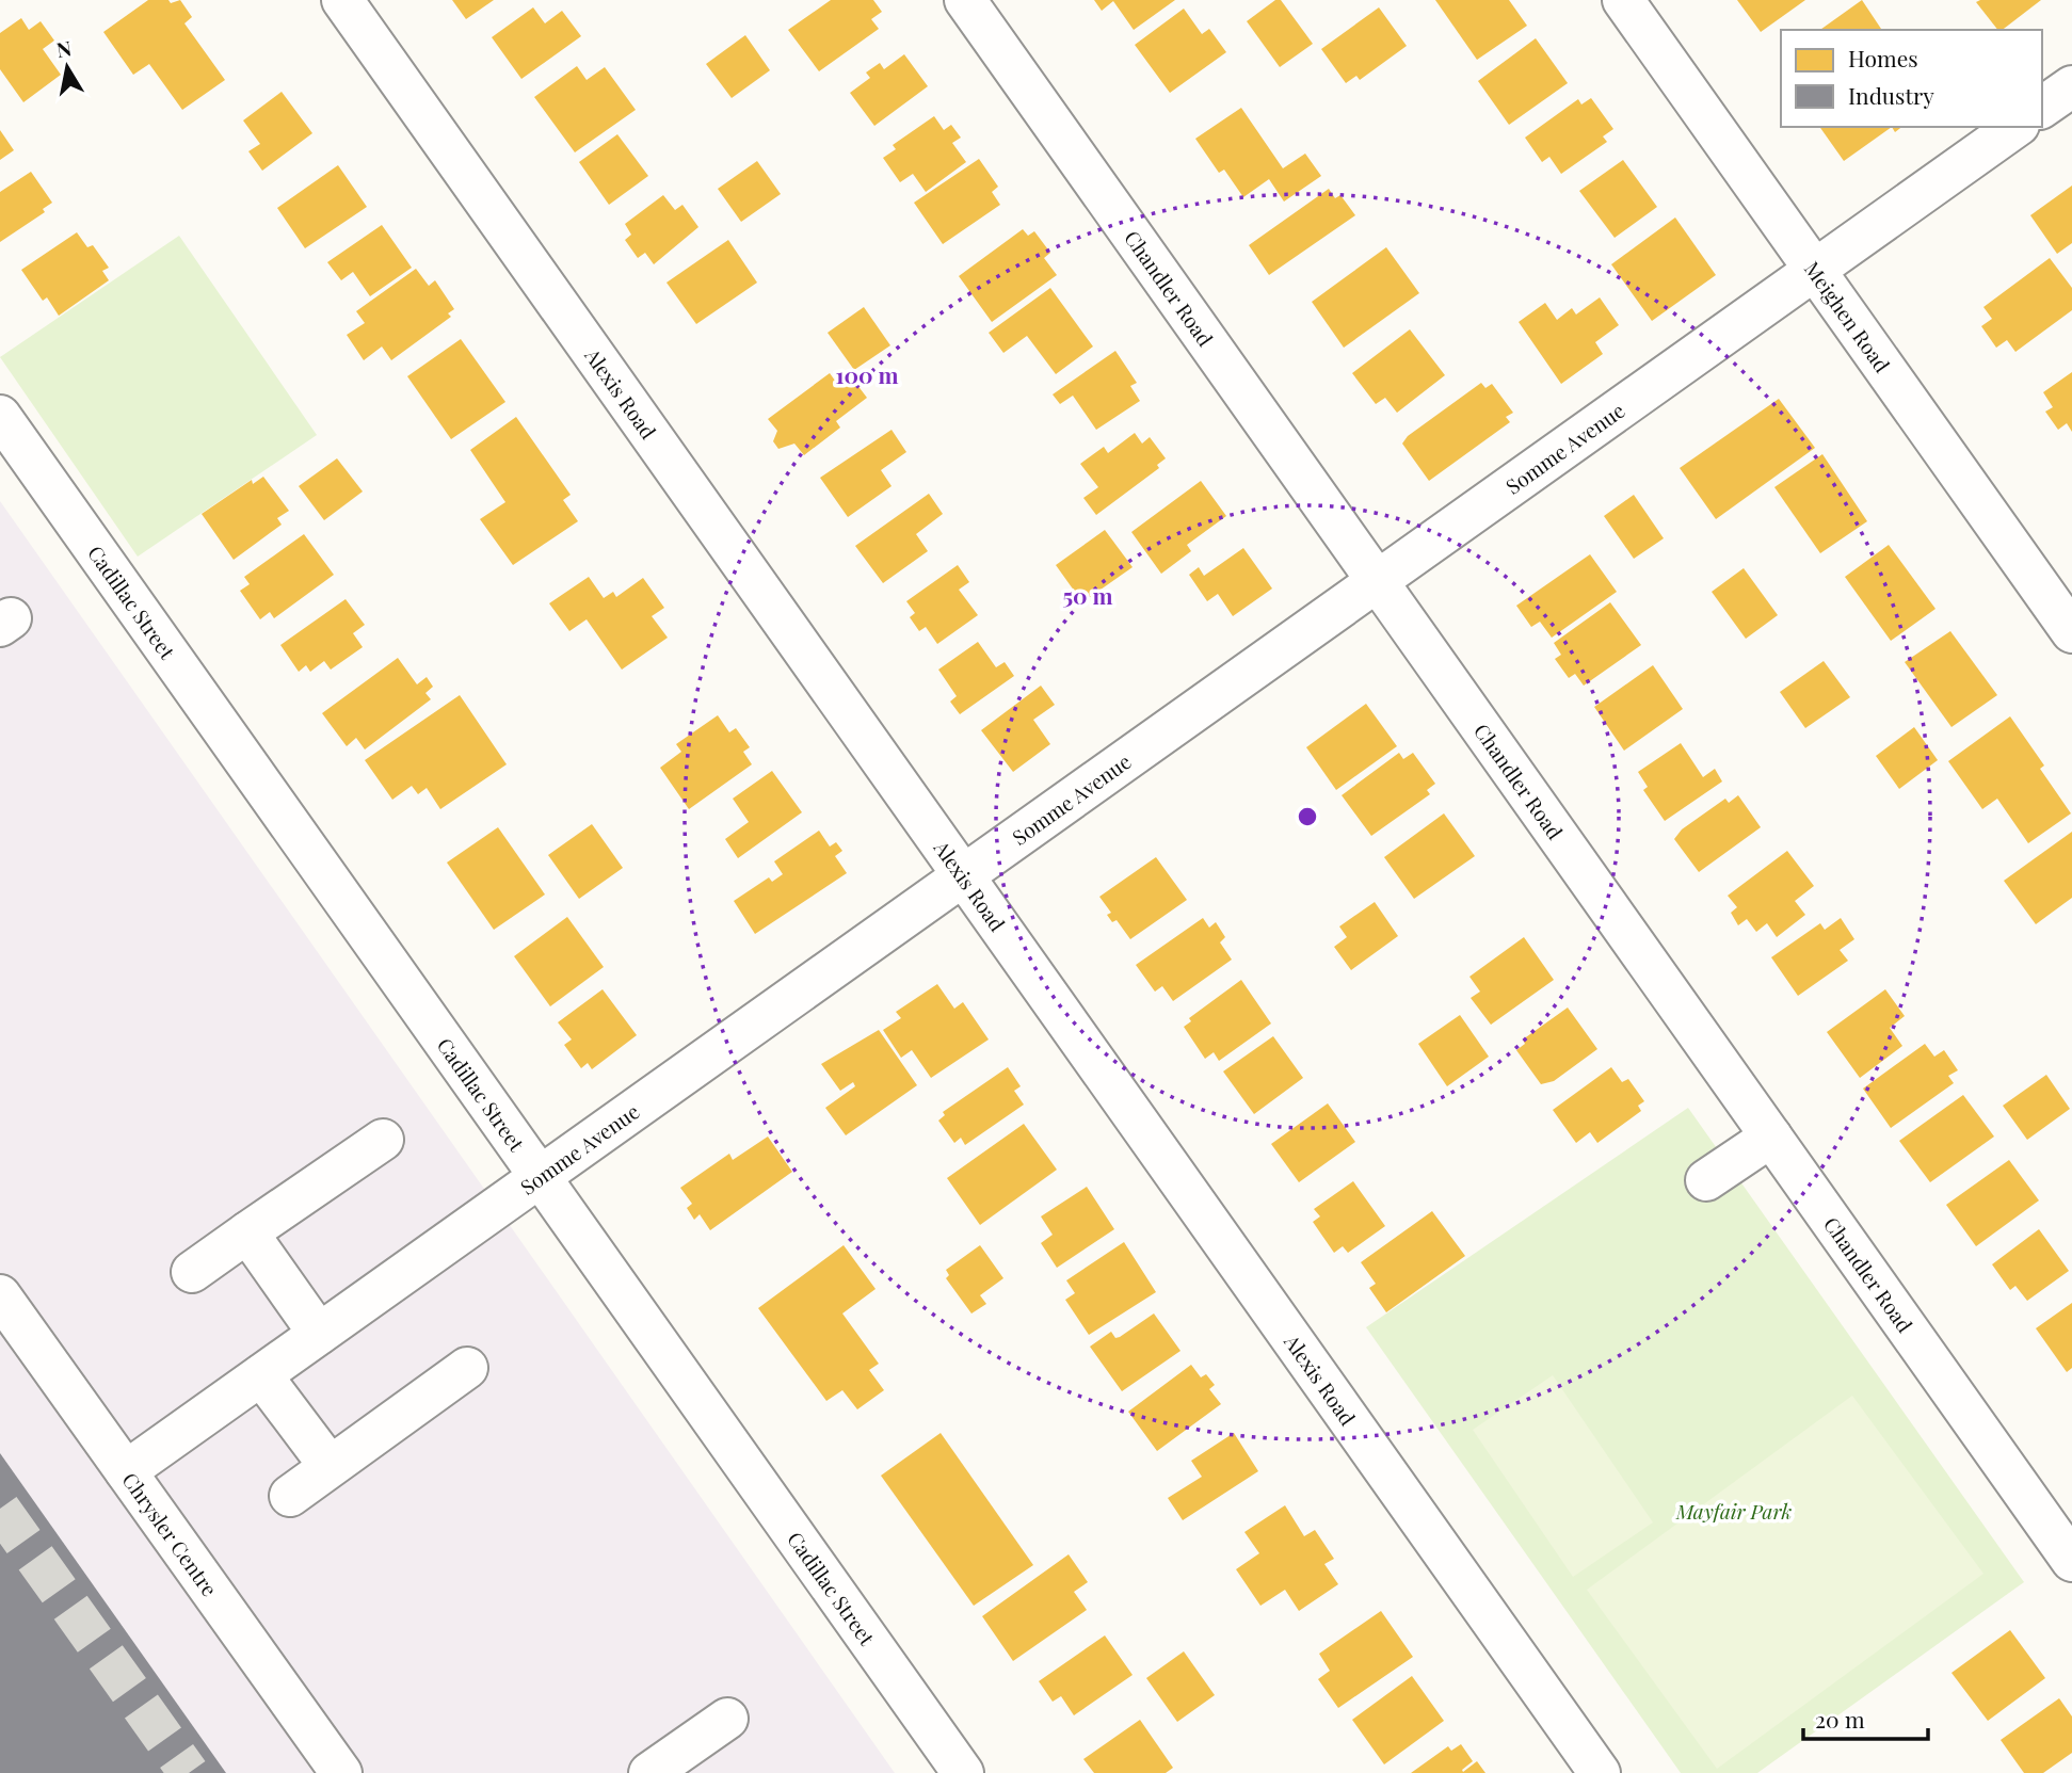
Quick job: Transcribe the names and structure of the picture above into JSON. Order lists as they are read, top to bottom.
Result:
{
  "streets": {
    "street": [
      "Chandler Road",
      "Meighen Road",
      "Alexis Road",
      "Somme Avenue",
      "Cadillac Street",
      "Chrysler Centre"
    ]
  },
  "crossings": [
    ["Chandler Road", "Somme Avenue"],
    ["Meighen Road", "Somme Avenue"],
    ["Alexis Road", "Somme Avenue"],
    ["Somme Avenue", "Cadillac Street"],
    ["Somme Avenue", "Chrysler Centre"]
  ],
  "parks": ["Mayfair Park"],
  "legend": ["Homes", "Industry"],
  "scale_bar": "20 m",
  "north": "top",
  "rings": ["100 m", "50 m"]
}
